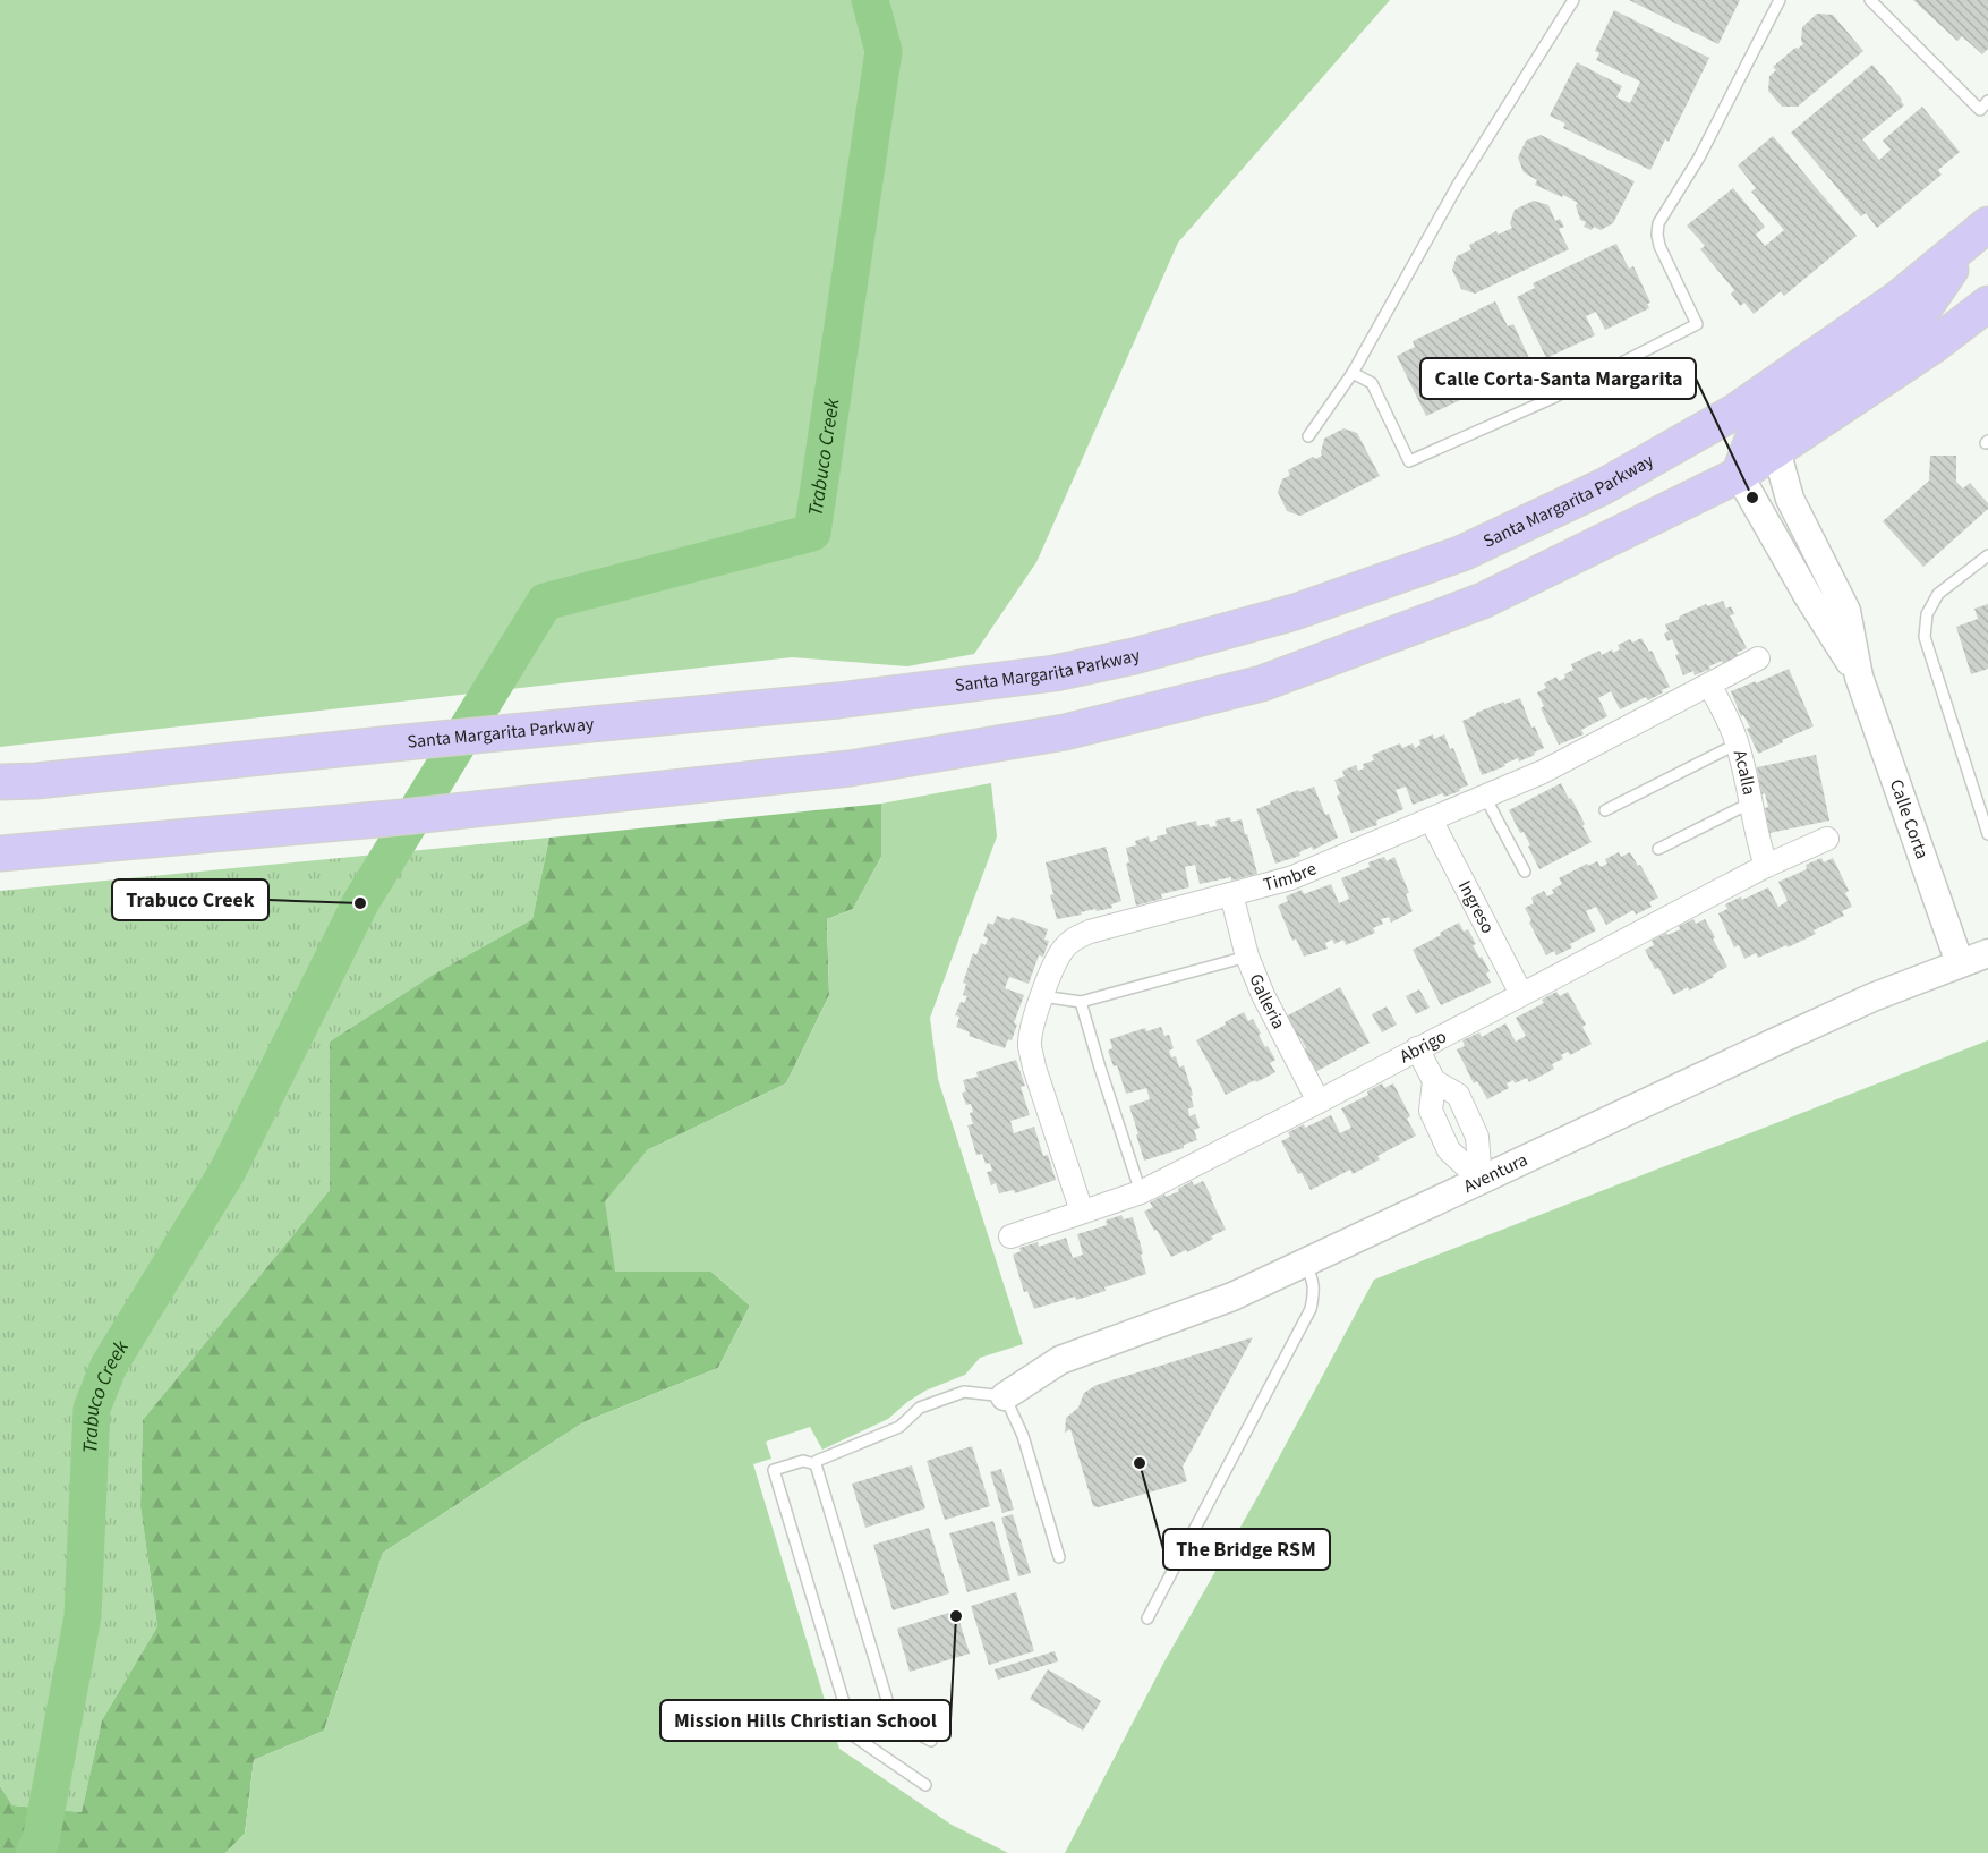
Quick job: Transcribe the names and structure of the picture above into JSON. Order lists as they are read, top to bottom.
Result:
{
  "streets": {
    "main road": ["Santa Margarita Parkway"],
    "street": [
      "Acalla",
      "Calle Corta",
      "Timbre",
      "Ingreso",
      "Galleria",
      "Abrigo",
      "Aventura"
    ]
  },
  "crossings": [
    ["Acalla", "Timbre"],
    ["Acalla", "Abrigo"],
    ["Calle Corta", "Aventura"],
    ["Timbre", "Ingreso"],
    ["Timbre", "Galleria"],
    ["Timbre", "Abrigo"],
    ["Ingreso", "Abrigo"],
    ["Galleria", "Abrigo"]
  ],
  "water": ["Trabuco Creek"],
  "places": [
    "Calle Corta-Santa Margarita",
    "Trabuco Creek",
    "The Bridge RSM",
    "Mission Hills Christian School"
  ]
}
